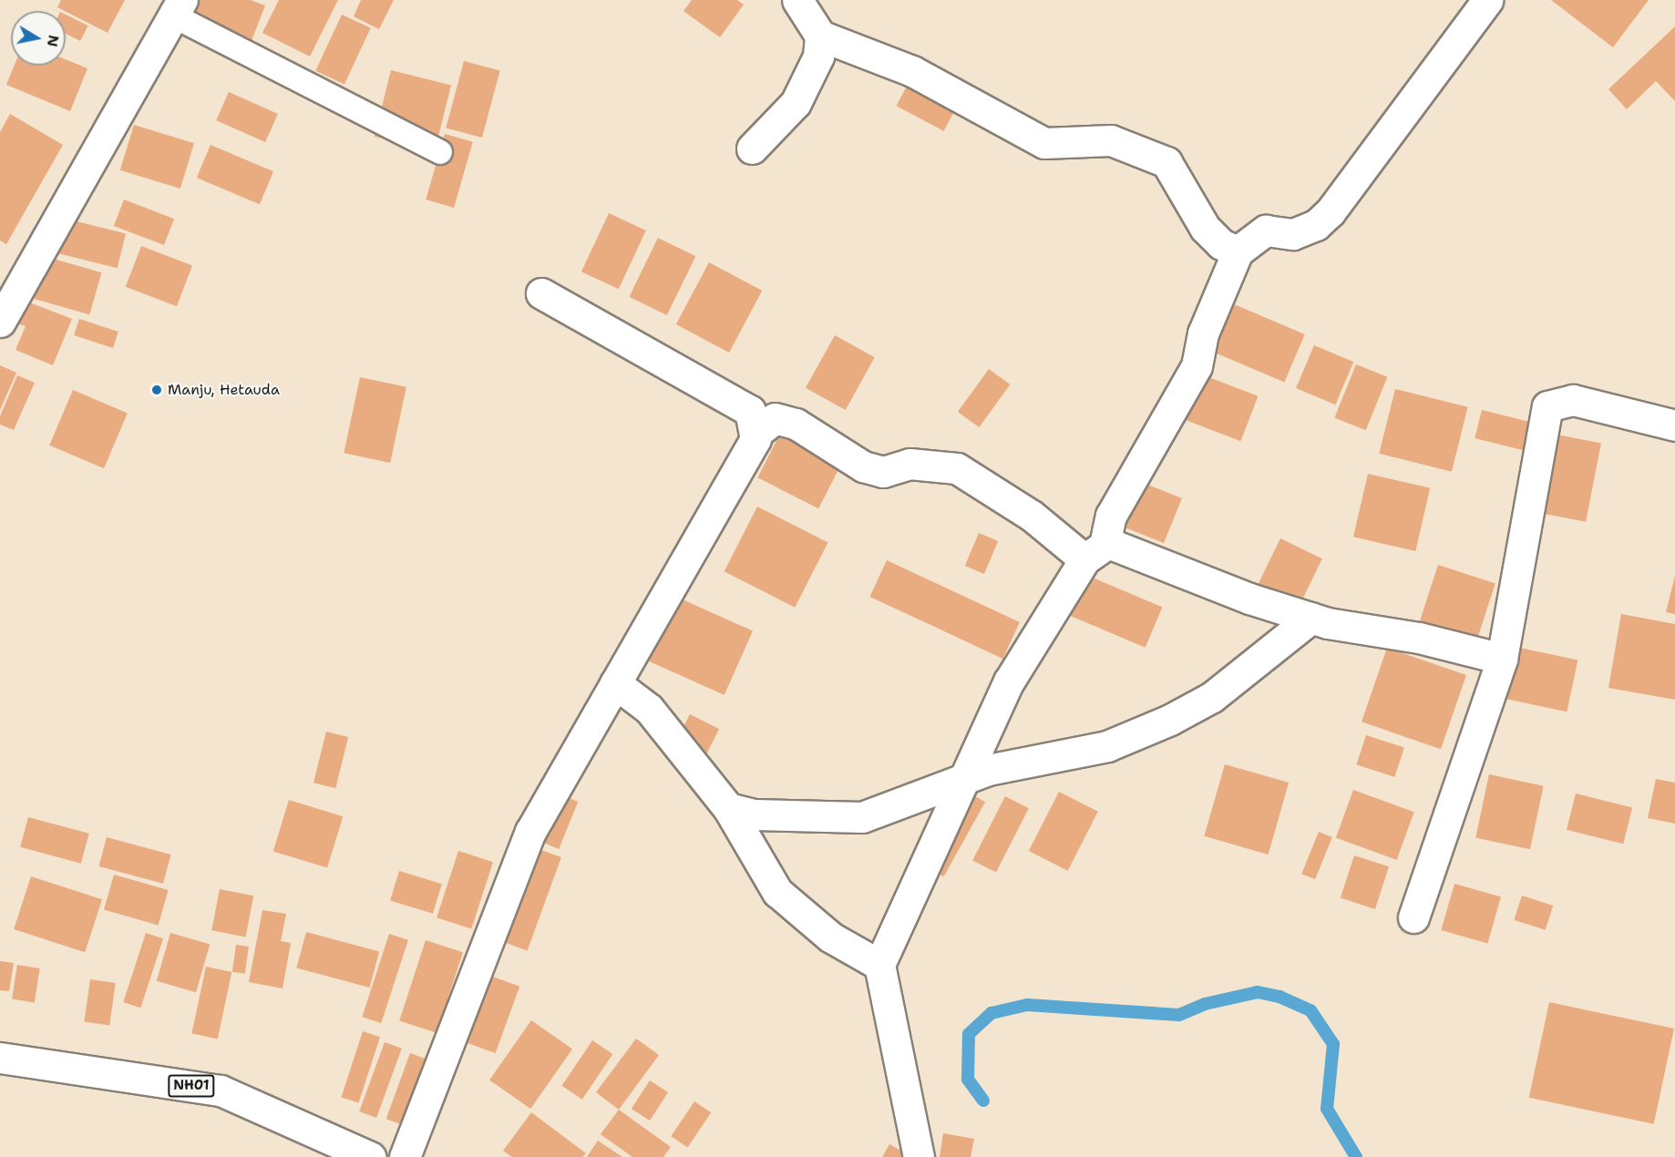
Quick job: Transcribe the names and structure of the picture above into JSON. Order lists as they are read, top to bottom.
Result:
{
  "streets": {
    "main road": ["NH01"]
  },
  "places": ["Manju, Hetauda"],
  "north": "right"
}
